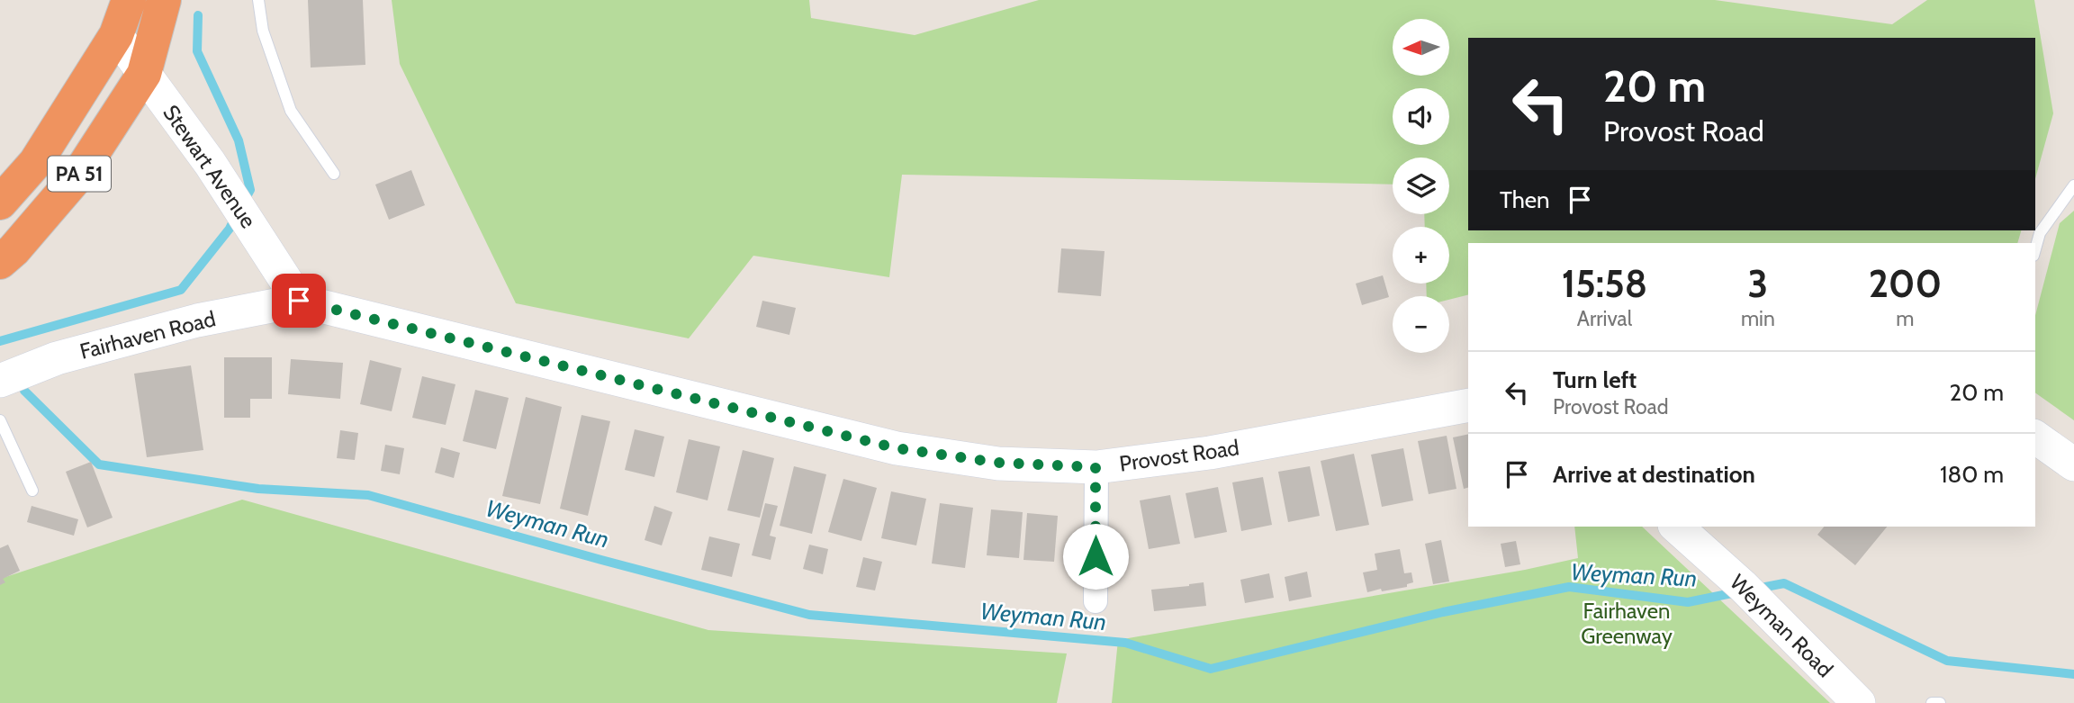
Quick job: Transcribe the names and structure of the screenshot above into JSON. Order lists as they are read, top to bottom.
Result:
{
  "streets": {
    "highway": ["PA 51"],
    "street": [
      "Stewart Avenue",
      "Fairhaven Road",
      "Provost Road",
      "Weyman Road"
    ]
  },
  "crossings": [
    ["Stewart Avenue", "PA 51"],
    ["Stewart Avenue", "Fairhaven Road"],
    ["Stewart Avenue", "Provost Road"],
    ["Fairhaven Road", "Provost Road"]
  ],
  "water": ["Weyman Run"],
  "parks": ["Fairhaven Greenway"],
  "north": "left",
  "page": {
    "map_buttons": ["+", "−"],
    "turn": ["20 m", "Provost Road"],
    "then": "Then",
    "eta": [
      "15:58",
      "Arrival",
      "3",
      "min",
      "200",
      "m"
    ],
    "list": [
      {
        "name": "Turn left",
        "note": "Provost Road",
        "value": "20 m"
      },
      {
        "name": "Arrive at destination",
        "value": "180 m"
      }
    ]
  }
}
